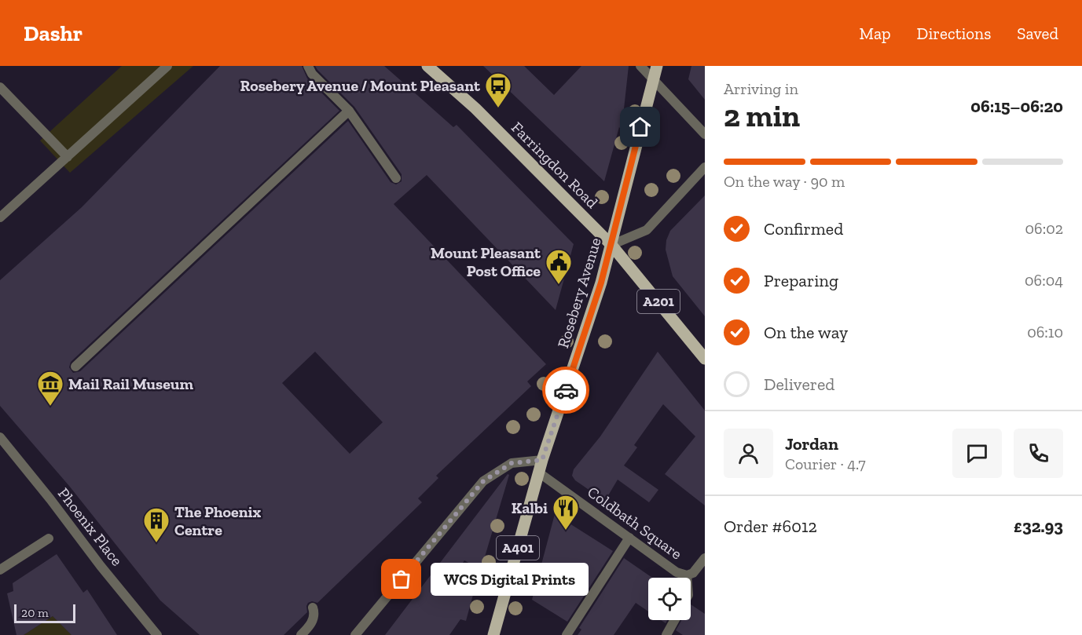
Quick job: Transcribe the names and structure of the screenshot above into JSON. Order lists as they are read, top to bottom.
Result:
{
  "streets": {
    "main road": [
      "Farringdon Road",
      "Rosebery Avenue",
      "A201",
      "A401"
    ],
    "street": ["Coldbath Square", "Phoenix Place"]
  },
  "crossings": [
    ["Farringdon Road", "Rosebery Avenue"],
    ["Rosebery Avenue", "Coldbath Square"]
  ],
  "places": {
    "bus stop": ["Rosebery Avenue / Mount Pleasant"],
    "public building": ["Mount Pleasant Post Office"],
    "museum": ["Mail Rail Museum"],
    "restaurant": ["Kalbi"],
    "building": ["The Phoenix Centre"],
    "other": ["WCS Digital Prints"]
  },
  "scale_bar": "20 m",
  "page": {
    "header": "Dashr",
    "nav": ["Map", "Directions", "Saved"],
    "heading": ["2 min", "Arriving in", "06:15–06:20"],
    "panel": [
      "Jordan",
      "Courier · 4.7",
      "Order #6012",
      "£32.93"
    ],
    "bar": "On the way · 90 m",
    "list": [
      ["Confirmed", "06:02"],
      ["Preparing", "06:04"],
      ["On the way", "06:10"],
      "Delivered"
    ],
    "bubble": "WCS Digital Prints",
    "scale": "20 m"
  }
}
